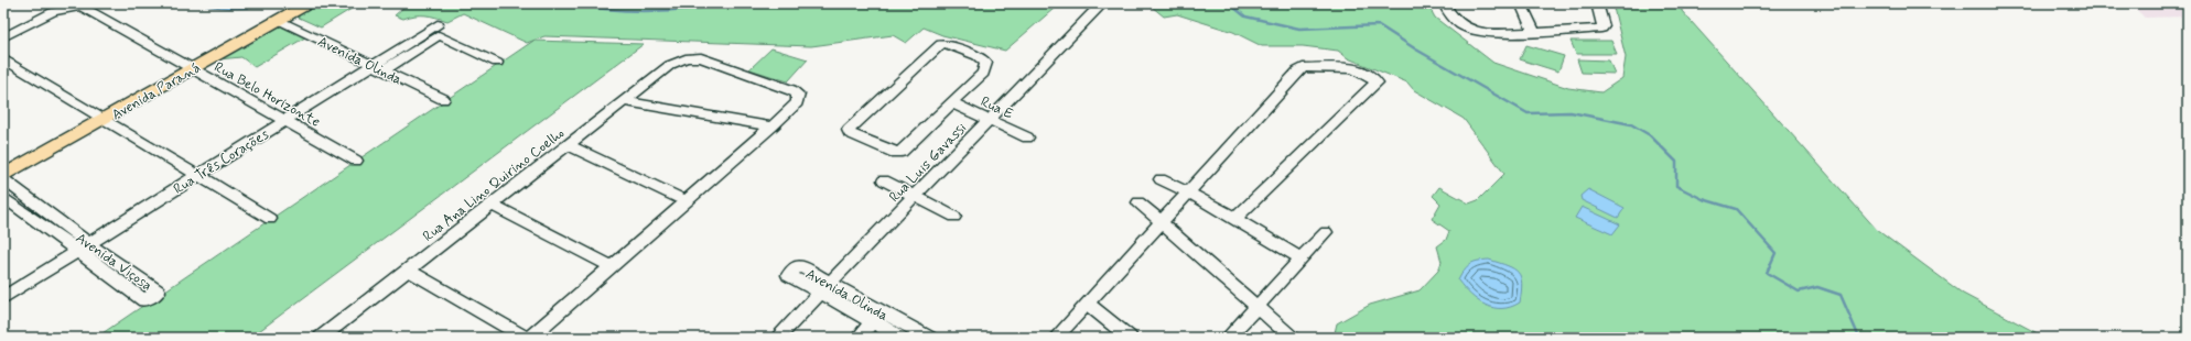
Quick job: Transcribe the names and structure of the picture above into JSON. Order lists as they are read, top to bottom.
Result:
{
  "streets": {
    "main road": ["Avenida Paraná"],
    "street": [
      "Avenida Olinda",
      "Rua Belo Horizonte",
      "Rua E",
      "Rua Três Corações",
      "Rua Luis Gavassi",
      "Rua Ana Lino Quirino Coelho",
      "Avenida Viçosa"
    ]
  },
  "crossings": [
    ["Avenida Olinda", "Avenida Paraná"],
    ["Avenida Olinda", "Rua Três Corações"],
    ["Avenida Olinda", "Rua Luis Gavassi"],
    ["Avenida Paraná", "Rua Belo Horizonte"],
    ["Avenida Paraná", "Avenida Viçosa"],
    ["Rua Belo Horizonte", "Rua Três Corações"],
    ["Rua E", "Rua Luis Gavassi"],
    ["Rua Três Corações", "Avenida Viçosa"]
  ]
}
